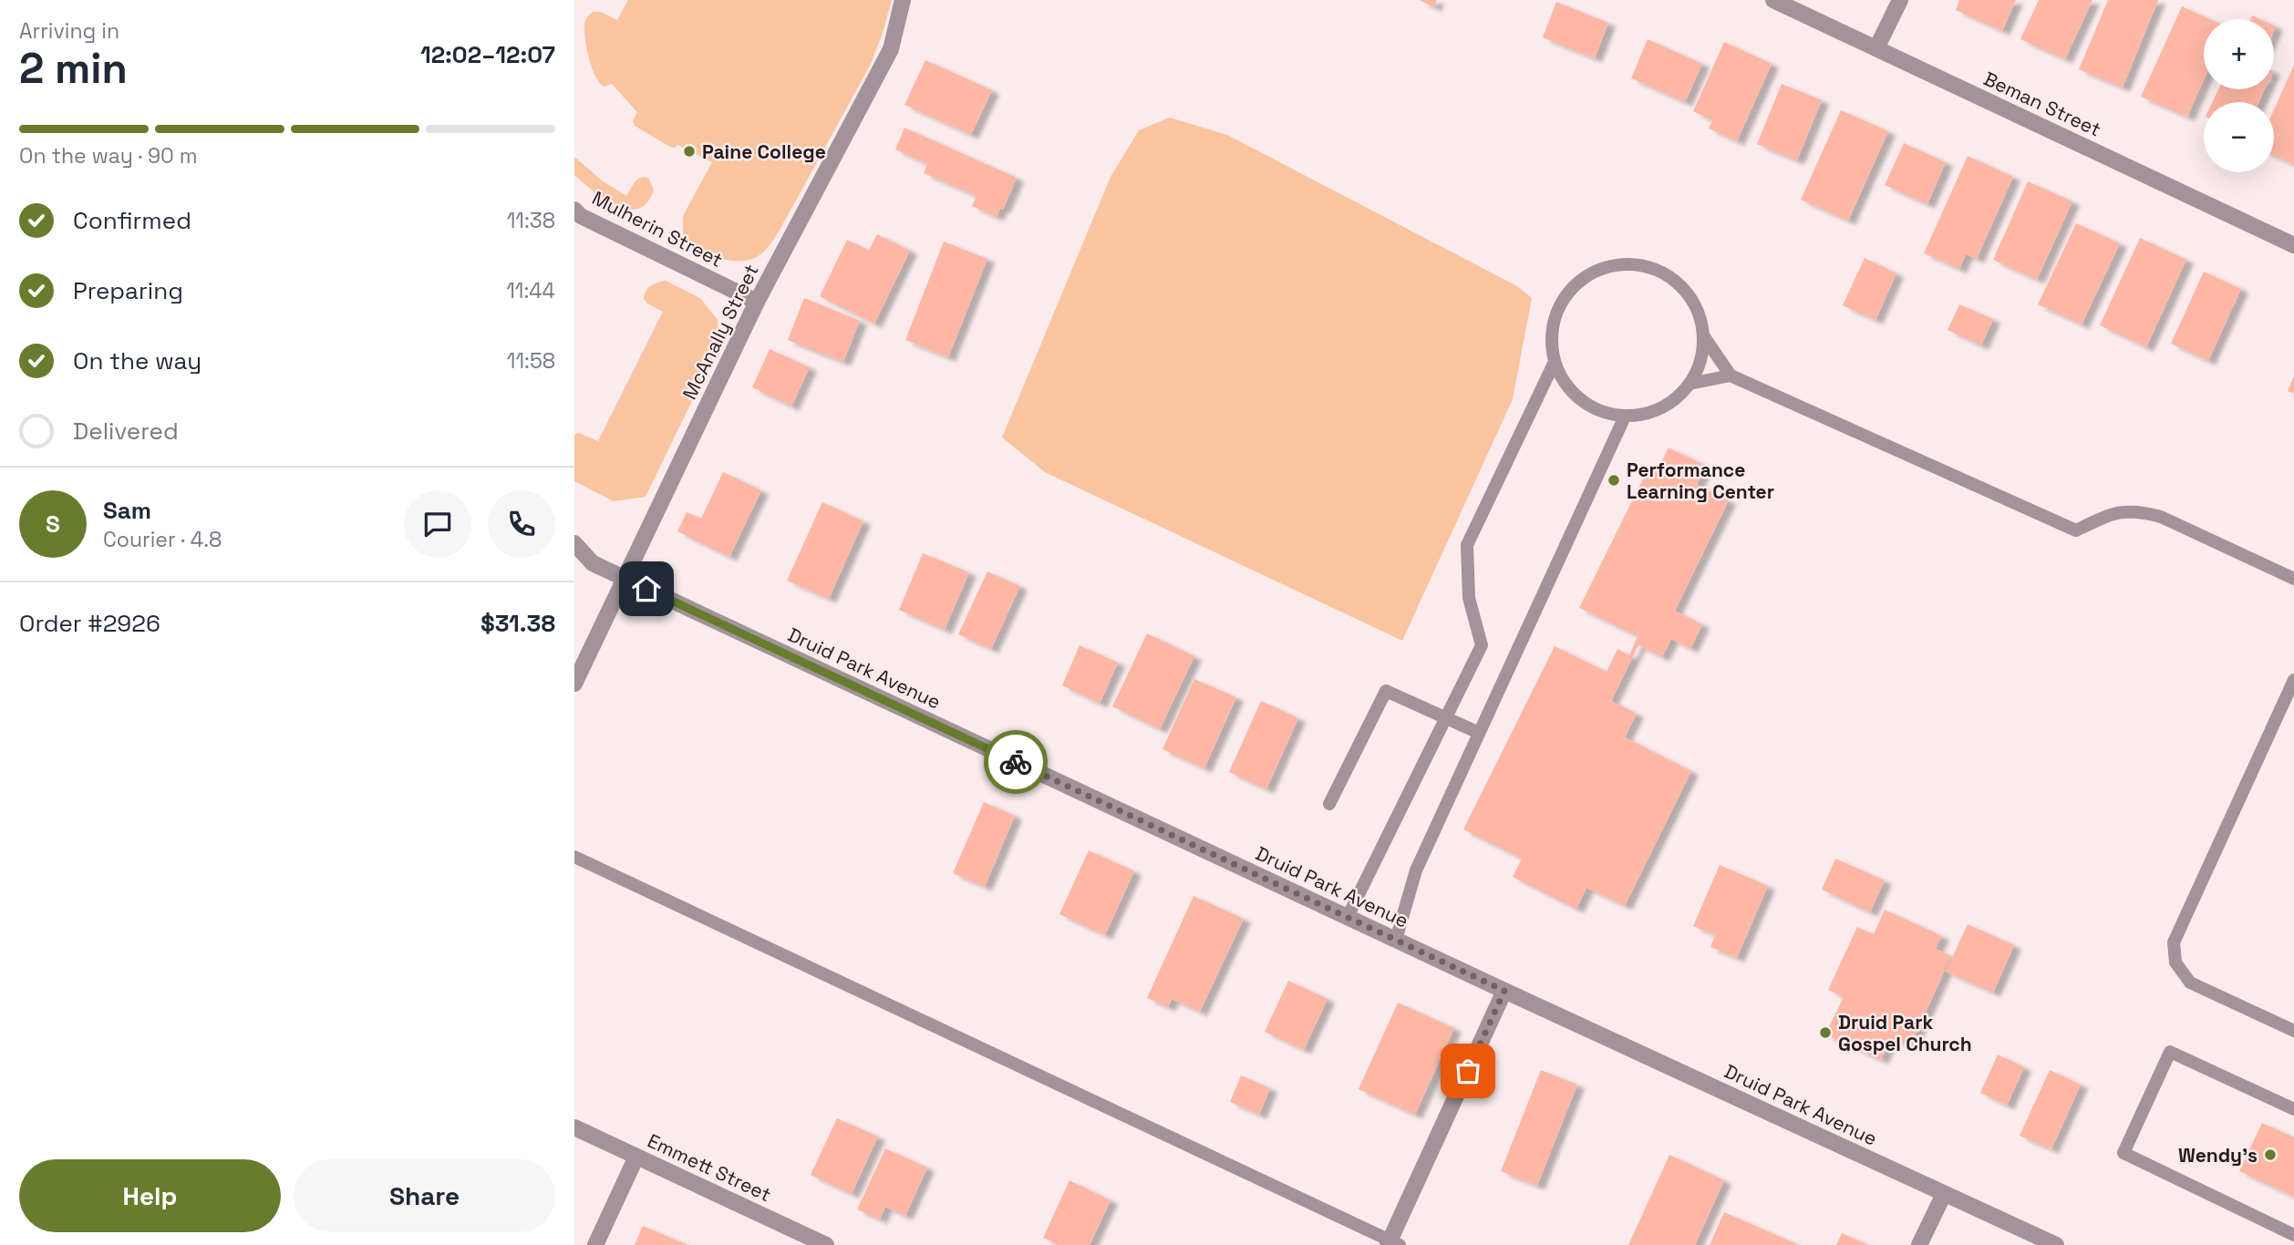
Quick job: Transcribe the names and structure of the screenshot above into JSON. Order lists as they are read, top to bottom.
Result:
{
  "streets": {
    "street": [
      "Beman Street",
      "Mulherin Street",
      "McAnally Street",
      "Druid Park Avenue",
      "Emmett Street"
    ]
  },
  "crossings": [
    ["Mulherin Street", "McAnally Street"],
    ["McAnally Street", "Druid Park Avenue"]
  ],
  "places": [
    "Paine College",
    "Performance Learning Center",
    "Druid Park Gospel Church",
    "Wendy's"
  ],
  "page": {
    "heading": ["2 min", "Arriving in", "12:02–12:07"],
    "panel": [
      "Sam",
      "Courier · 4.8",
      "Order #2926",
      "$31.38"
    ],
    "map_buttons": ["+", "−"],
    "bar": "On the way · 90 m",
    "list": [
      ["Confirmed", "11:38"],
      ["Preparing", "11:44"],
      ["On the way", "11:58"],
      "Delivered"
    ],
    "round": "S",
    "buttons": ["Help", "Share"]
  }
}
